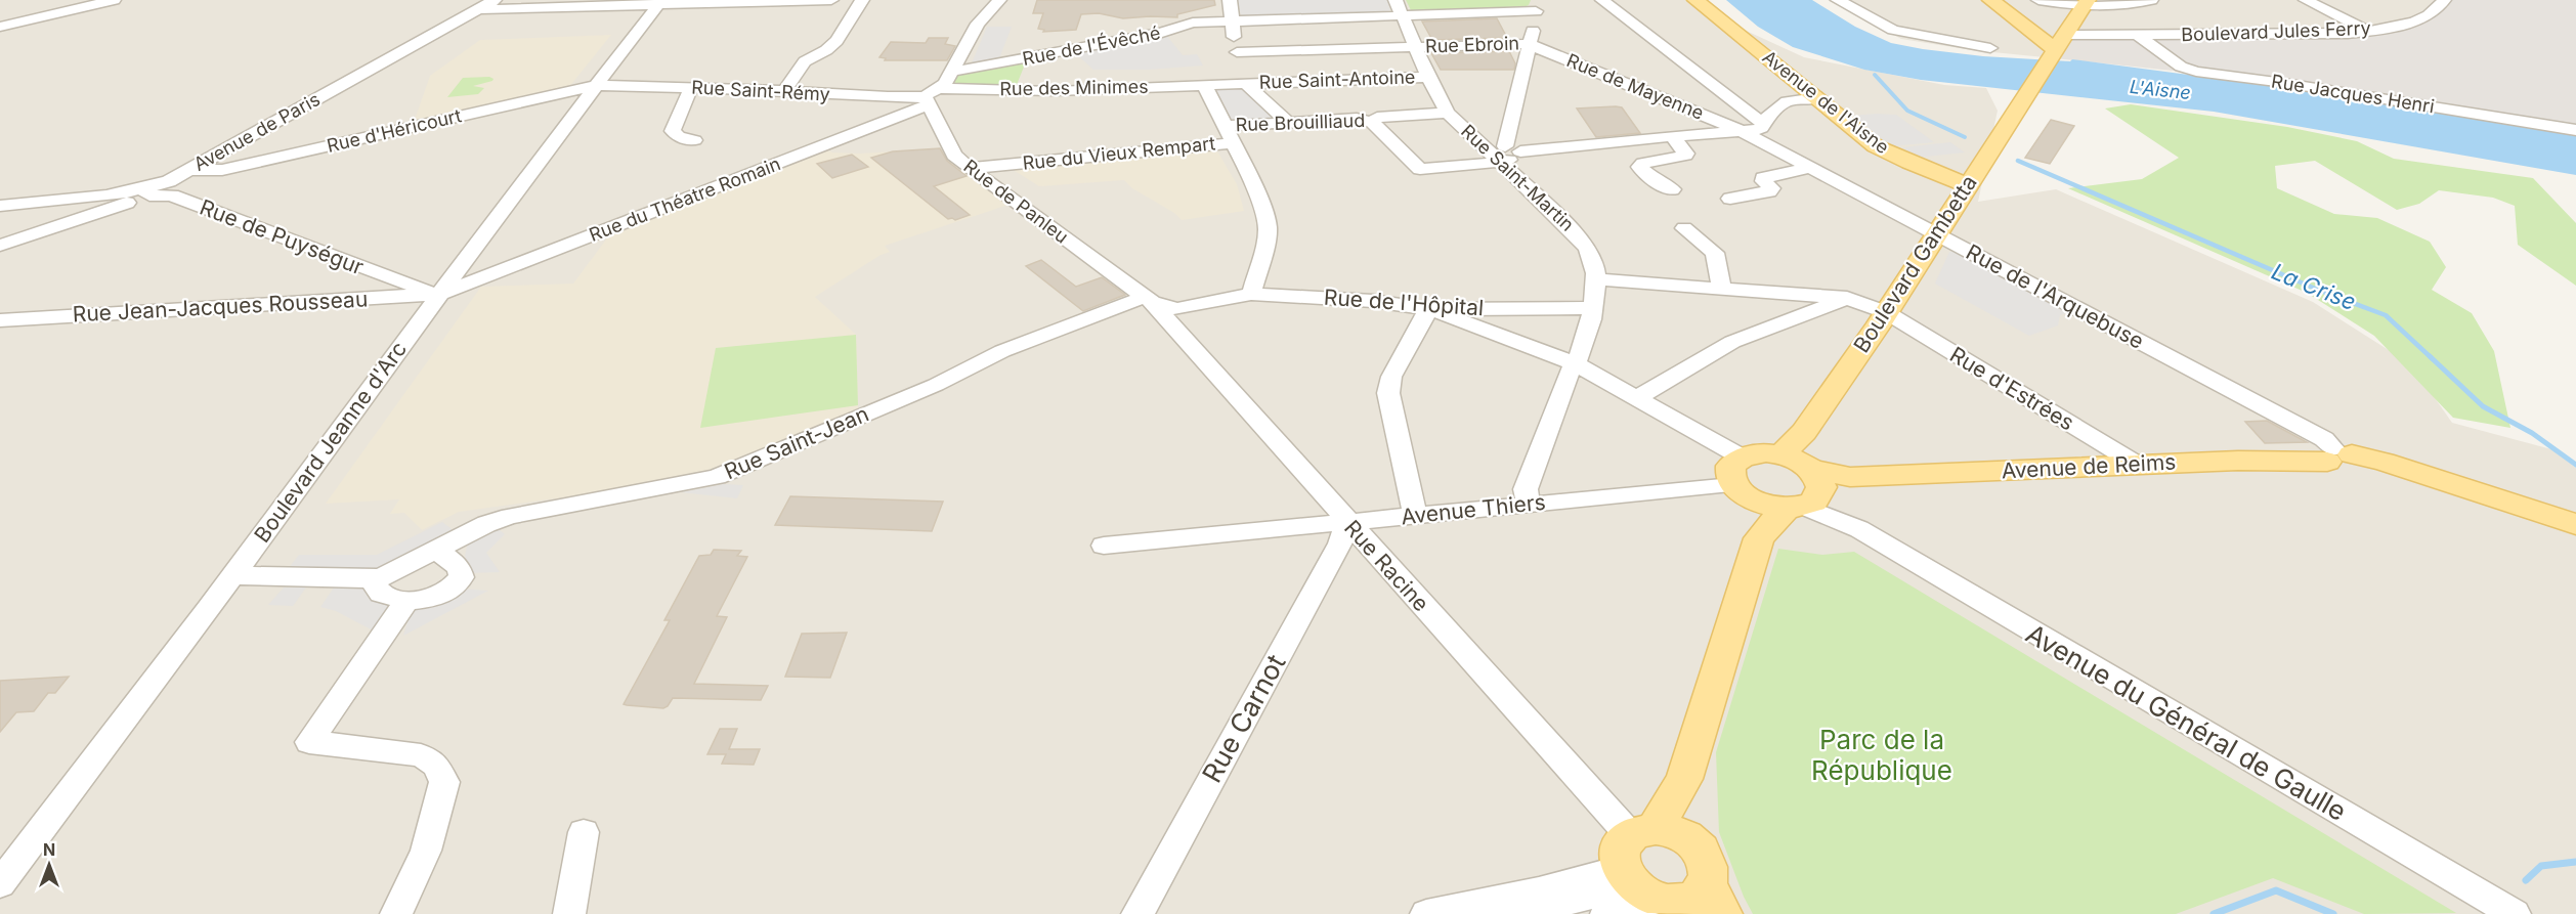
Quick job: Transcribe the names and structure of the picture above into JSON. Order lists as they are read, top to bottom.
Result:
{
  "streets": {
    "main road": ["Avenue de l'Aisne", "Boulevard Gambetta", "Avenue de Reims"],
    "street": [
      "Boulevard Jules Ferry",
      "Rue Ebroin",
      "Rue de l'Évêché",
      "Rue Saint-Antoine",
      "Rue de Mayenne",
      "Rue des Minimes",
      "Rue Saint-Rémy",
      "Rue Jacques Henri",
      "Rue Brouilliaud",
      "Rue d'Héricourt",
      "Avenue de Paris",
      "Rue du Vieux Rempart",
      "Rue Saint-Martin",
      "Rue du Théatre Romain",
      "Rue de Panleu",
      "Rue de Puységur",
      "Rue de l'Arquebuse",
      "Rue de l'Hôpital",
      "Rue Jean-Jacques Rousseau",
      "Rue d'Estrées",
      "Boulevard Jeanne d'Arc",
      "Rue Saint-Jean",
      "Avenue Thiers",
      "Rue Racine",
      "Rue Carnot",
      "Avenue du Général de Gaulle"
    ]
  },
  "crossings": [
    ["Boulevard Jules Ferry", "Rue Jacques Henri"],
    ["Boulevard Jules Ferry", "Boulevard Gambetta"],
    ["Rue Ebroin", "Rue de l'Évêché"],
    ["Rue Ebroin", "Rue de Mayenne"],
    ["Rue Ebroin", "Rue Saint-Martin"],
    ["Rue Saint-Antoine", "Rue des Minimes"],
    ["Rue Saint-Antoine", "Rue Saint-Martin"],
    ["Rue de Mayenne", "Rue de l'Arquebuse"],
    ["Rue Saint-Rémy", "Rue d'Héricourt"],
    ["Rue Saint-Rémy", "Rue du Théatre Romain"],
    ["Rue Saint-Rémy", "Rue de Panleu"],
    ["Rue Saint-Rémy", "Boulevard Jeanne d'Arc"],
    ["Avenue de l'Aisne", "Boulevard Gambetta"],
    ["Rue Brouilliaud", "Rue du Vieux Rempart"],
    ["Rue Brouilliaud", "Rue Saint-Martin"],
    ["Rue d'Héricourt", "Avenue de Paris"],
    ["Rue d'Héricourt", "Boulevard Jeanne d'Arc"],
    ["Avenue de Paris", "Rue de Puységur"],
    ["Rue du Vieux Rempart", "Rue de Panleu"],
    ["Rue Saint-Martin", "Rue de l'Hôpital"],
    ["Rue Saint-Martin", "Rue d'Estrées"],
    ["Rue Saint-Martin", "Avenue Thiers"],
    ["Rue du Théatre Romain", "Rue de Panleu"],
    ["Rue du Théatre Romain", "Rue Jean-Jacques Rousseau"],
    ["Rue du Théatre Romain", "Boulevard Jeanne d'Arc"],
    ["Rue de Panleu", "Rue Saint-Jean"],
    ["Rue de Panleu", "Rue Racine"],
    ["Rue de Puységur", "Rue Jean-Jacques Rousseau"],
    ["Boulevard Gambetta", "Rue de l'Arquebuse"],
    ["Boulevard Gambetta", "Rue d'Estrées"],
    ["Boulevard Gambetta", "Avenue de Reims"],
    ["Boulevard Gambetta", "Avenue du Général de Gaulle"],
    ["Rue de l'Arquebuse", "Avenue de Reims"],
    ["Rue de l'Hôpital", "Rue Saint-Jean"],
    ["Rue Jean-Jacques Rousseau", "Boulevard Jeanne d'Arc"],
    ["Rue d'Estrées", "Avenue de Reims"],
    ["Rue Saint-Jean", "Rue Racine"],
    ["Avenue de Reims", "Avenue du Général de Gaulle"],
    ["Avenue Thiers", "Rue Racine"],
    ["Avenue Thiers", "Rue Carnot"],
    ["Rue Racine", "Rue Carnot"]
  ],
  "water": ["L'Aisne", "La Crise"],
  "parks": ["Parc de la République"],
  "north": "top"
}
